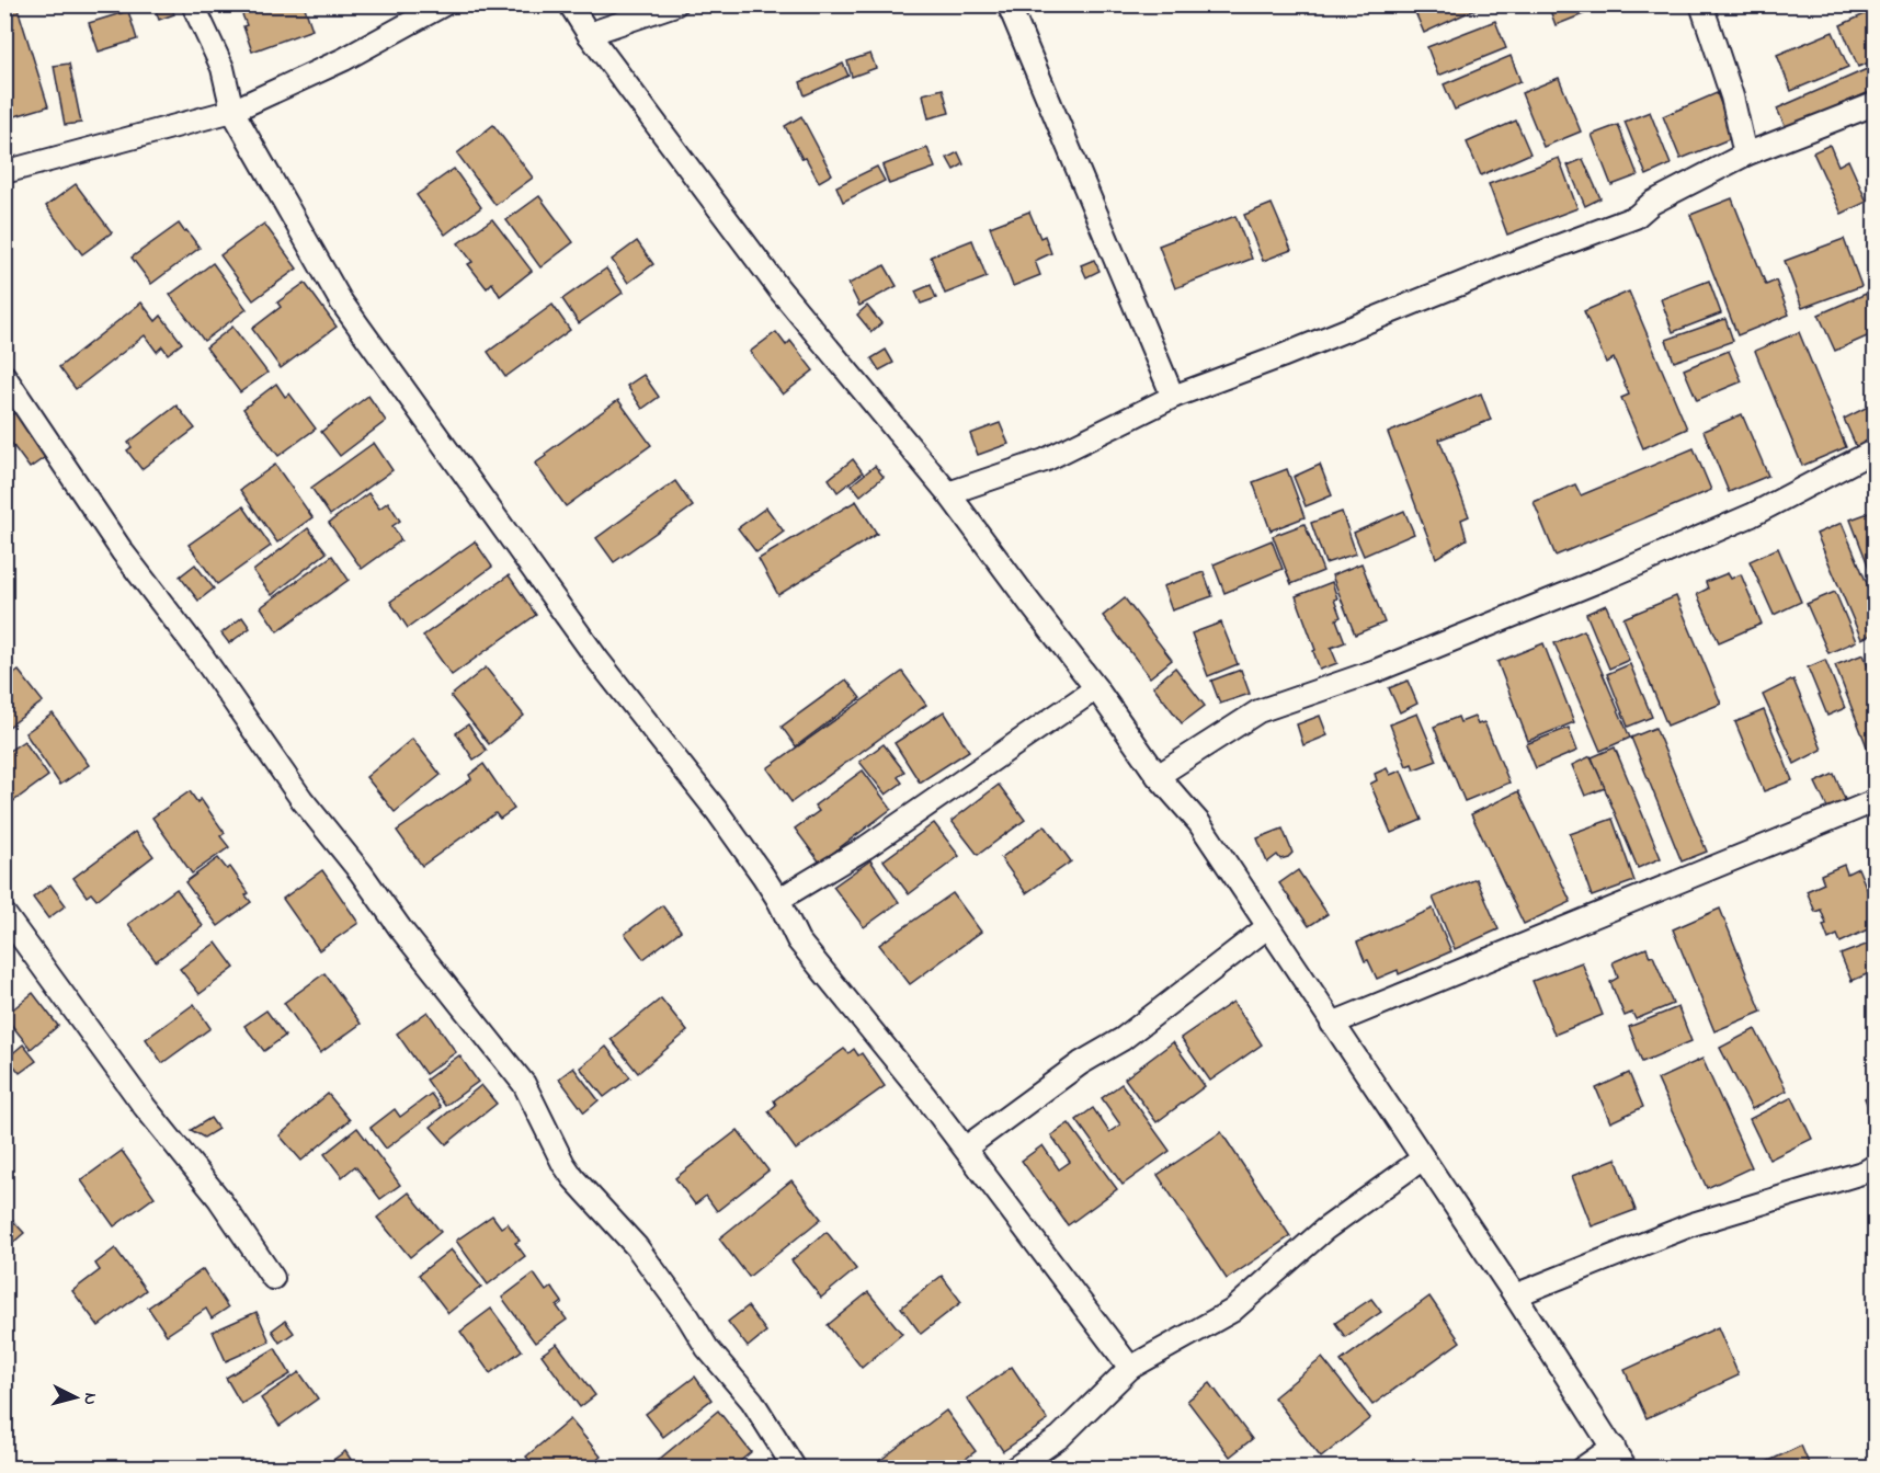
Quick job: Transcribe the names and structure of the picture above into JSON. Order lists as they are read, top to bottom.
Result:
{
  "north": "right"
}
